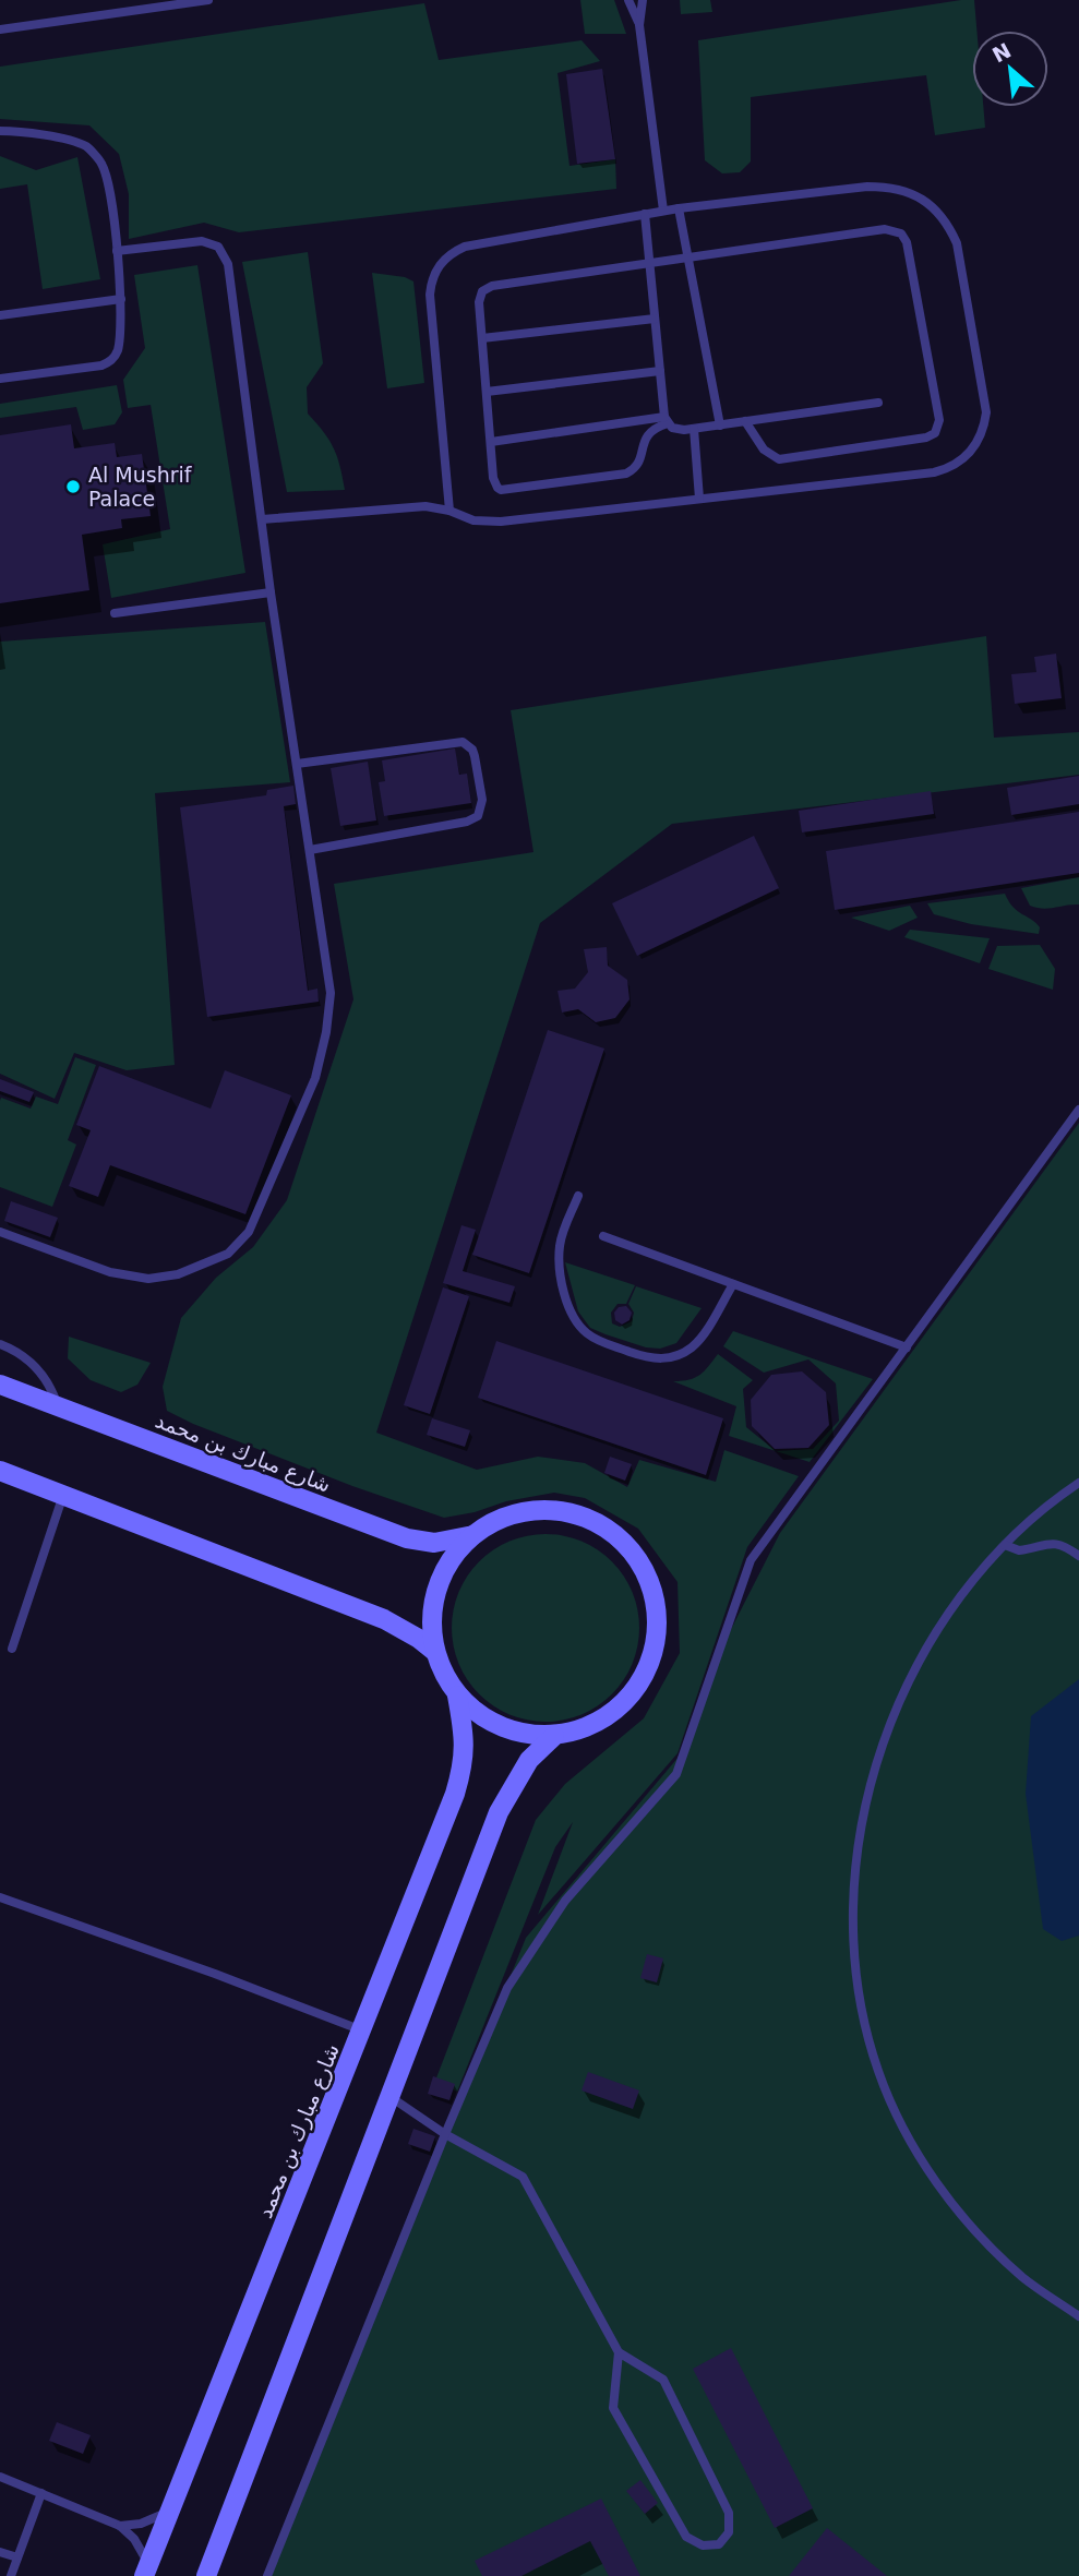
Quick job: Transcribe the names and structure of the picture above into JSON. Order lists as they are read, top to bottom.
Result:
{
  "streets": {
    "street": ["شارع مبارك بن محمد"]
  },
  "places": ["Al Mushrif Palace"],
  "north": "top left"
}
